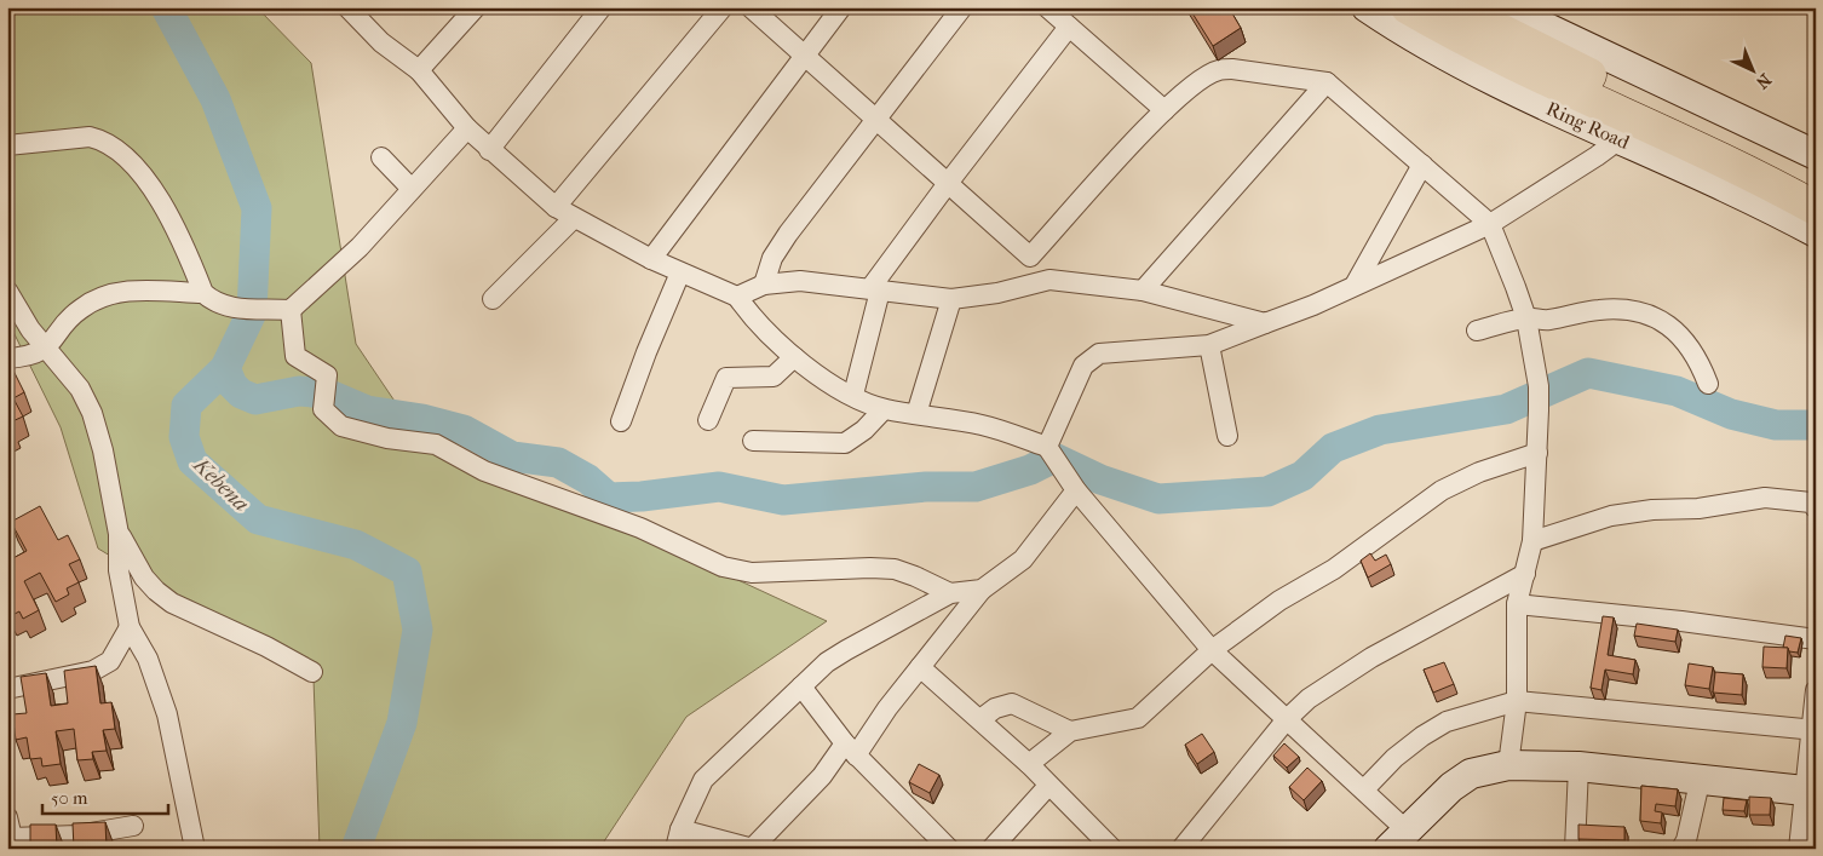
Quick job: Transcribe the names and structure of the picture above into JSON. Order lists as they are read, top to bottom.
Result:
{
  "streets": {
    "highway": ["Ring Road"]
  },
  "water": ["Kebena"],
  "scale_bar": "50 m",
  "north": "bottom right"
}
